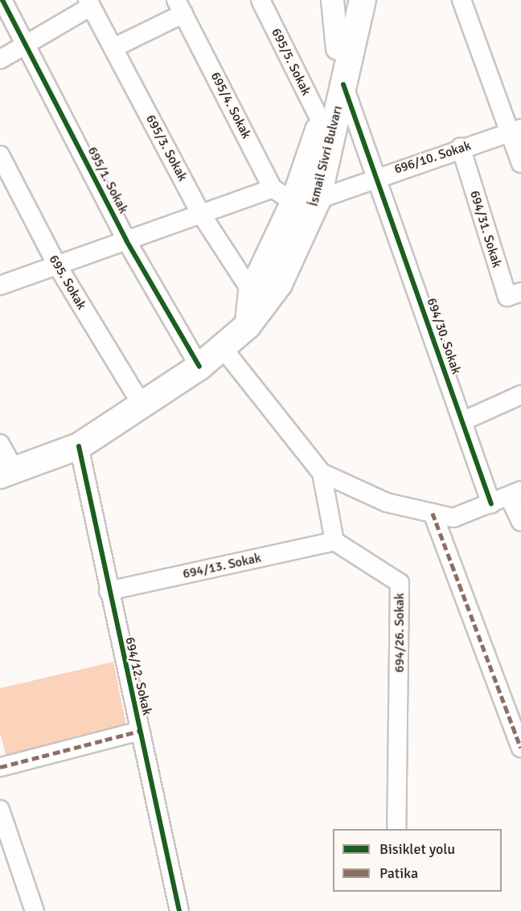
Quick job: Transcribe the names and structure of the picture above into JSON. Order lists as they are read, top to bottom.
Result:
{
  "streets": {
    "main road": ["İsmail Sivri Bulvarı"],
    "street": [
      "695/5. Sokak",
      "695/4. Sokak",
      "695/3. Sokak",
      "696/10. Sokak",
      "695/1. Sokak",
      "694/31. Sokak",
      "695. Sokak",
      "694/30. Sokak",
      "694/13. Sokak",
      "694/26. Sokak",
      "694/12. Sokak"
    ]
  },
  "crossings": [
    ["695/5. Sokak", "İsmail Sivri Bulvarı"],
    ["695/4. Sokak", "İsmail Sivri Bulvarı"],
    ["695/4. Sokak", "696/10. Sokak"],
    ["695/3. Sokak", "İsmail Sivri Bulvarı"],
    ["İsmail Sivri Bulvarı", "696/10. Sokak"],
    ["İsmail Sivri Bulvarı", "695/1. Sokak"],
    ["İsmail Sivri Bulvarı", "695. Sokak"],
    ["İsmail Sivri Bulvarı", "694/30. Sokak"],
    ["İsmail Sivri Bulvarı", "694/12. Sokak"],
    ["696/10. Sokak", "694/31. Sokak"],
    ["696/10. Sokak", "694/30. Sokak"],
    ["694/13. Sokak", "694/26. Sokak"],
    ["694/13. Sokak", "694/12. Sokak"]
  ],
  "legend": ["Bisiklet yolu", "Patika"]
}
